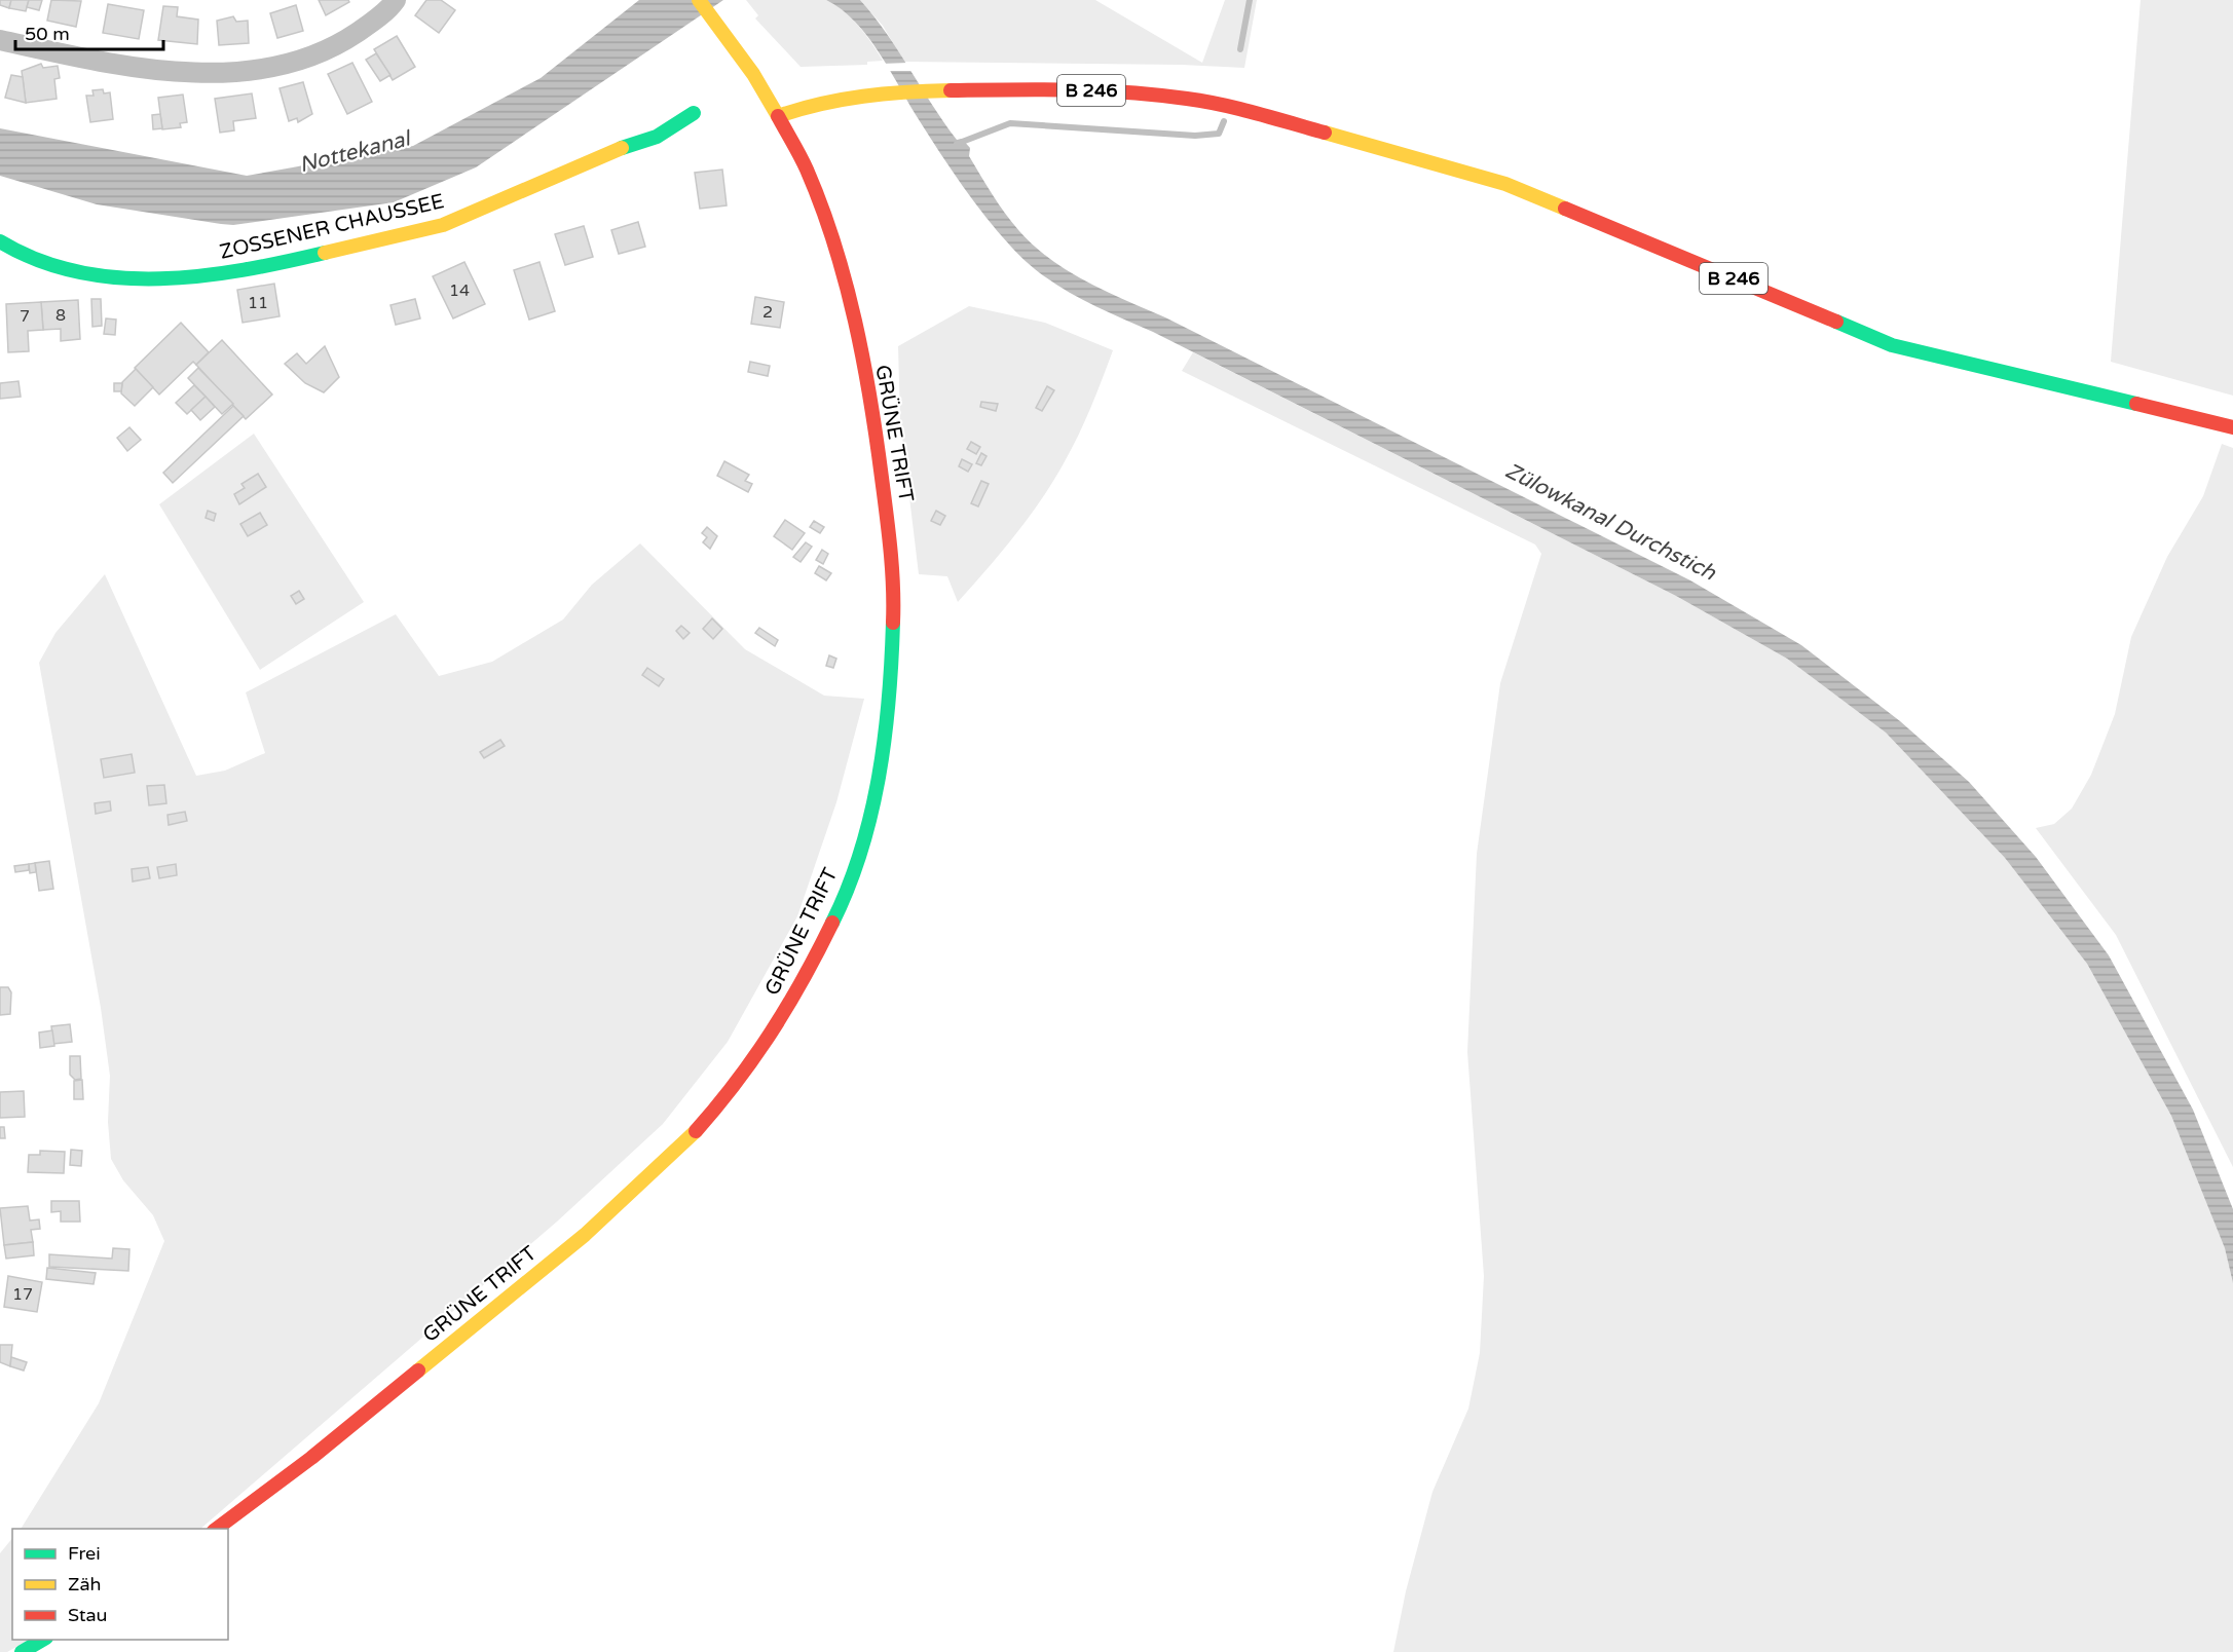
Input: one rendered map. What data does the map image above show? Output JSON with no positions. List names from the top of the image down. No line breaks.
{"streets":{"main road":["B 246","ZOSSENER CHAUSSEE","GRÜNE TRIFT"]},"crossings":[["B 246","GRÜNE TRIFT"]],"water":["Nottekanal","Zülowkanal Durchstich"],"house_numbers":["14","11","2","8","7","17"],"legend":["Frei","Zäh","Stau"],"scale_bar":"50 m"}
